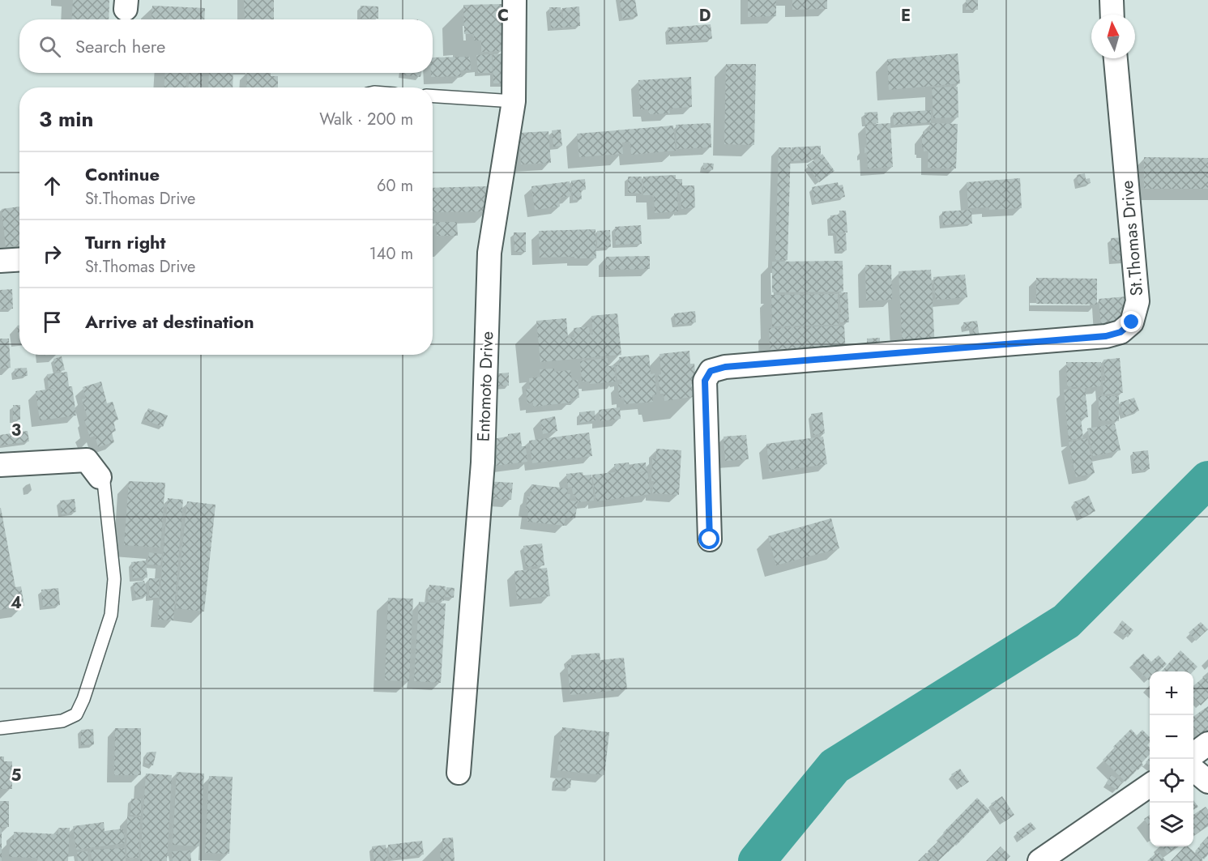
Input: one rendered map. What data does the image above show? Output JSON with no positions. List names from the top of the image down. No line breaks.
{"streets":{"street":["St.Thomas Drive","Entomoto Drive"]},"north":"top","page":{"search":"Search here","heading":["3 min","Walk · 200 m"],"list":[["Continue","St.Thomas Drive","60 m"],["Turn right","St.Thomas Drive","140 m"],"Arrive at destination"],"map_buttons":["+","−"]},"grid":{"columns":["C","D","E"],"rows":["3","4","5"]}}
